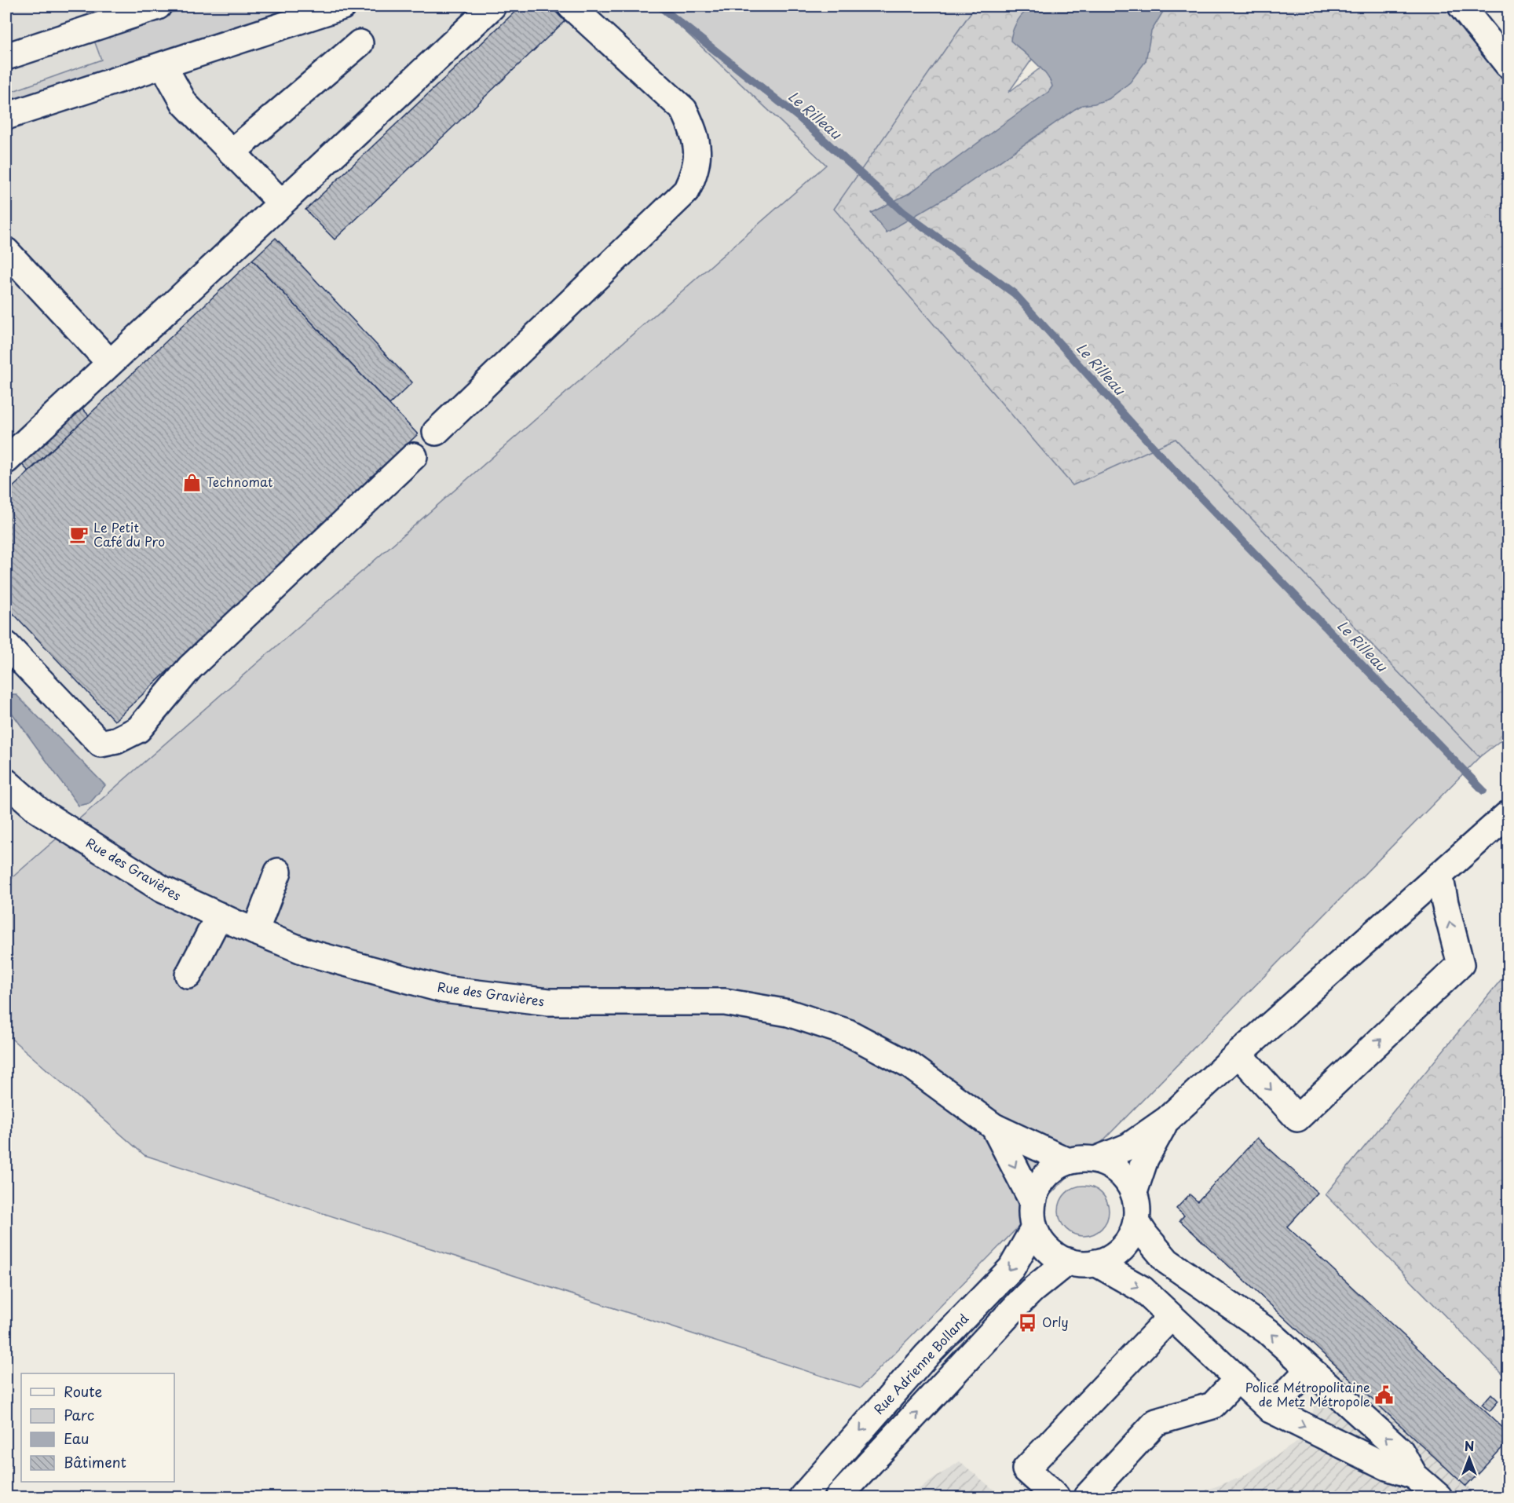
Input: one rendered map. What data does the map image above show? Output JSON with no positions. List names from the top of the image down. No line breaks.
{"streets":{"main road":["Rue des Gravières","Rue Adrienne Bolland"]},"crossings":[["Rue des Gravières","Rue Adrienne Bolland"]],"water":["Le Rilleau"],"places":{"shop":["Technomat"],"cafe":["Le Petit Café du Pro"],"bus stop":["Orly"],"public building":["Police Métropolitaine de Metz Métropole"]},"legend":["Route","Parc","Eau","Bâtiment"],"north":"top"}
